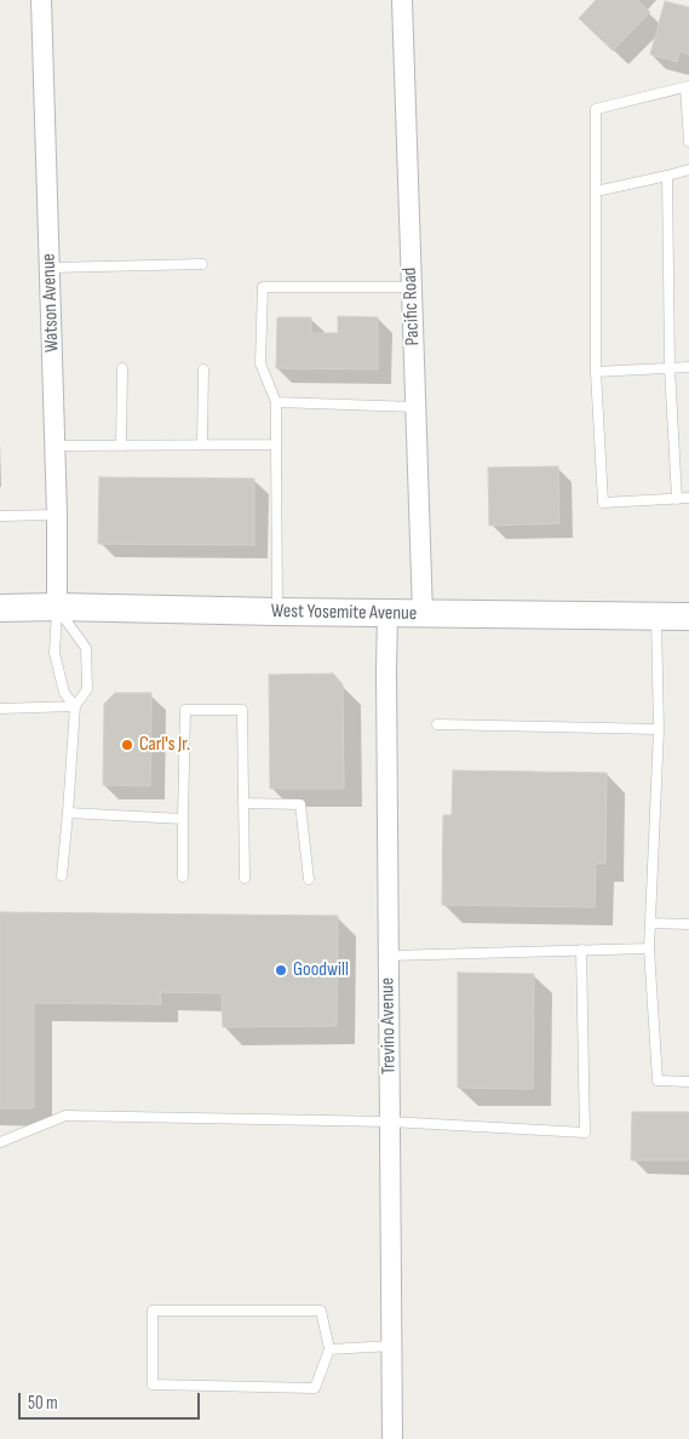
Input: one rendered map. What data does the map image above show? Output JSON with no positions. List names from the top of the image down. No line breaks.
{"streets":{"main road":["West Yosemite Avenue"],"street":["Watson Avenue","Pacific Road","Trevino Avenue"]},"crossings":[["Watson Avenue","West Yosemite Avenue"],["Pacific Road","West Yosemite Avenue"],["West Yosemite Avenue","Trevino Avenue"]],"places":["Carl's Jr.","Goodwill"],"scale_bar":"50 m"}
